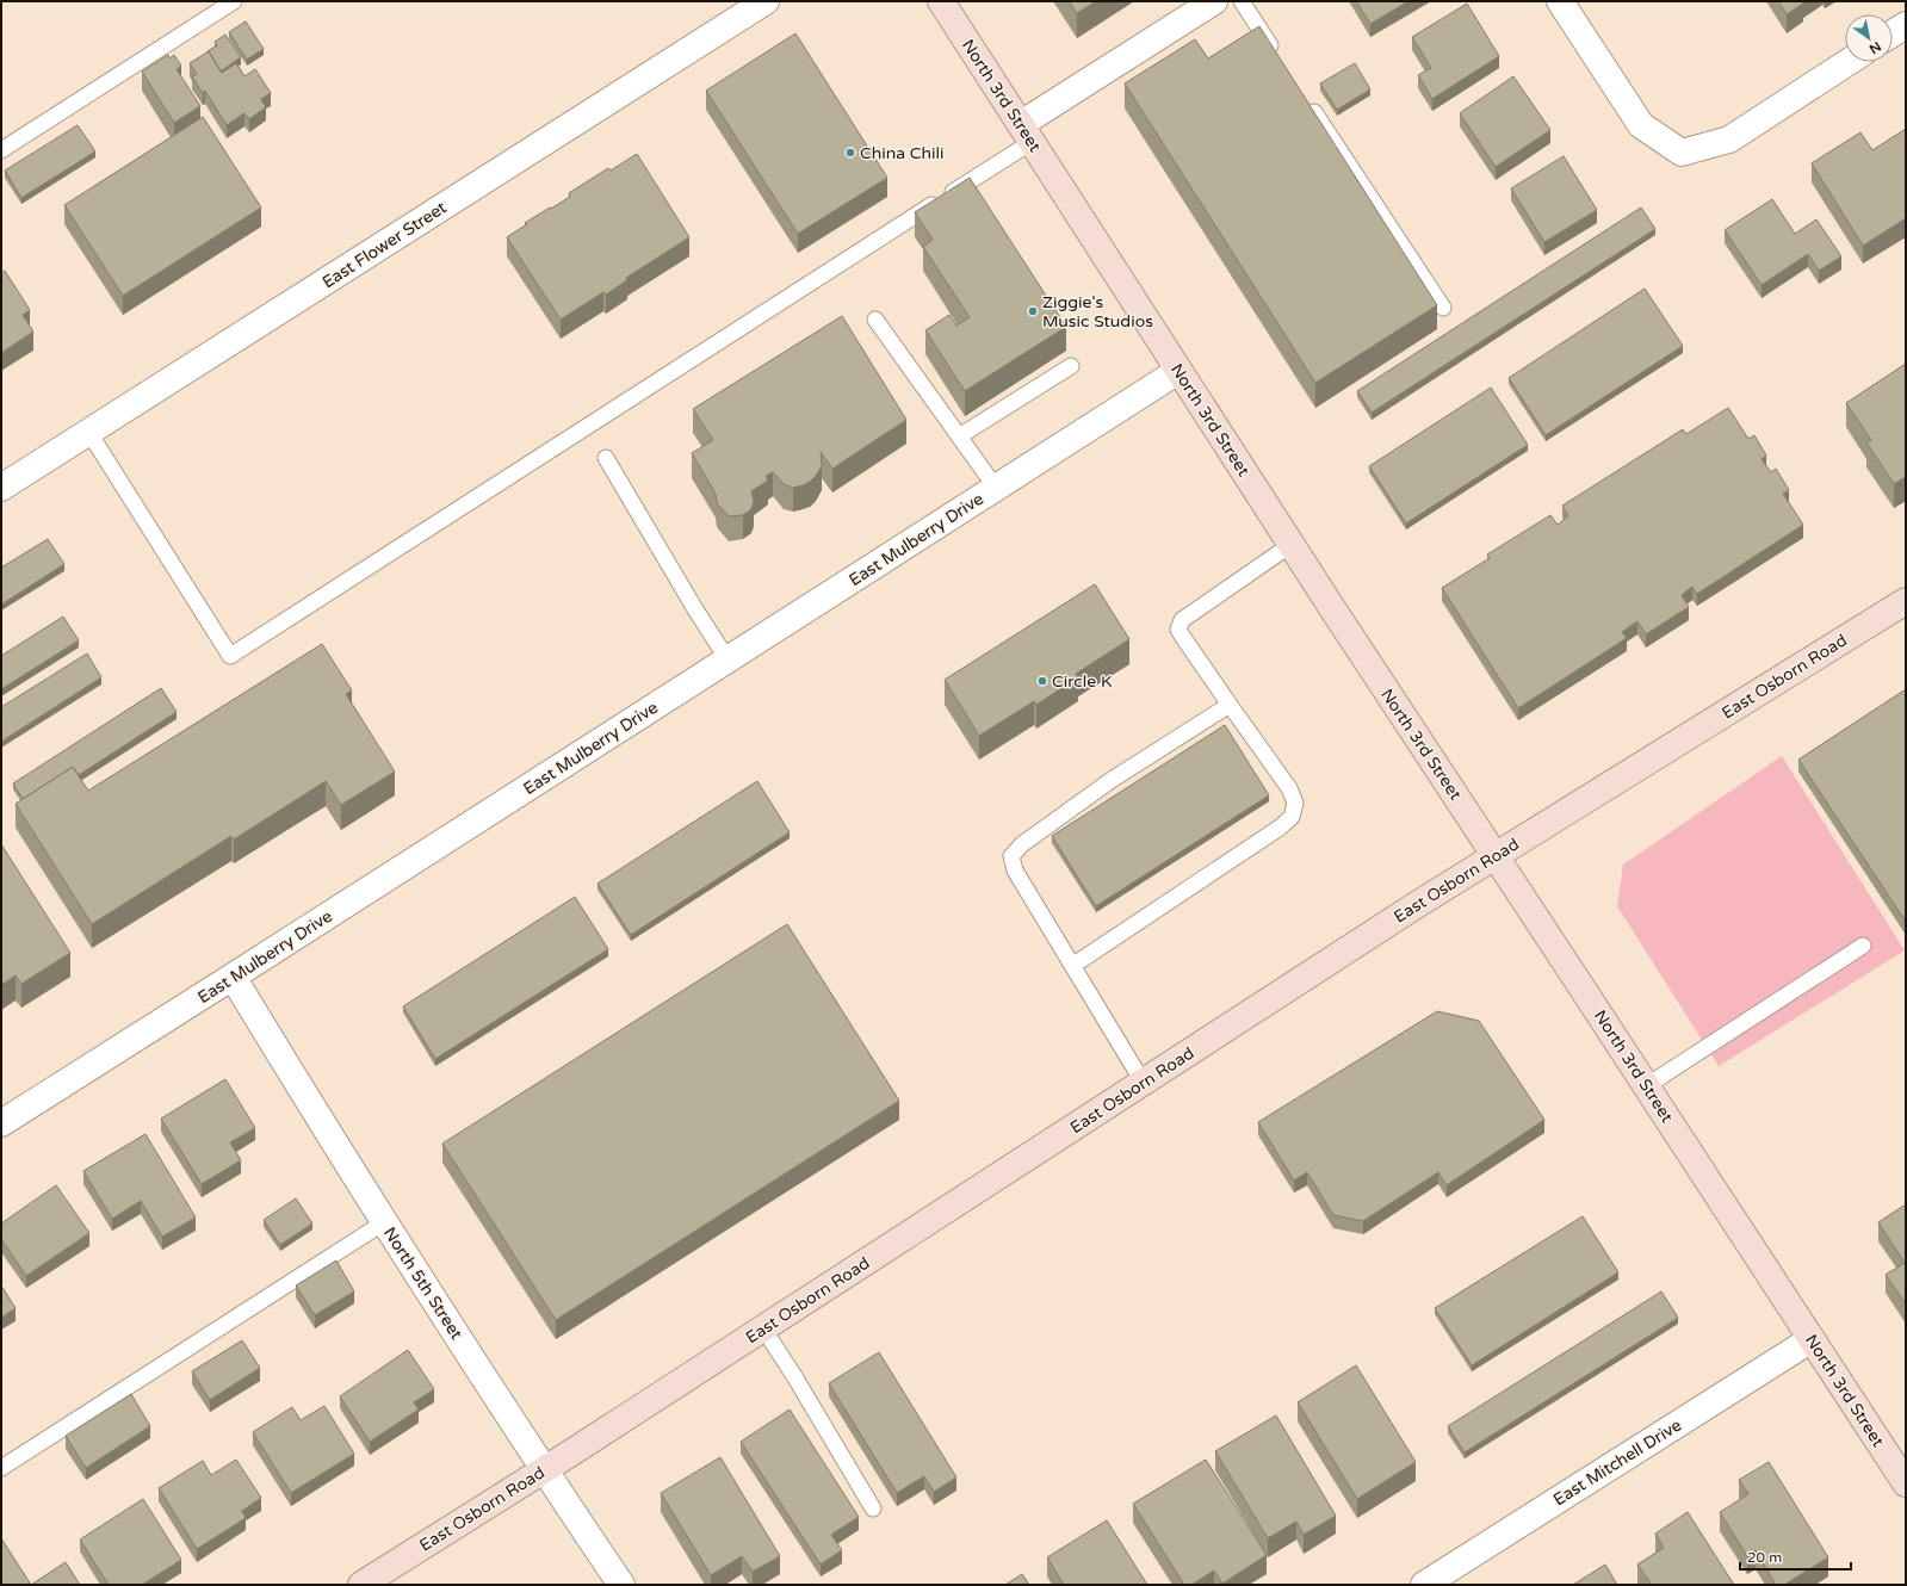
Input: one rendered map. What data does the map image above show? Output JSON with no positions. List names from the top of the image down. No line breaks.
{"streets":{"main road":["North 3rd Street","East Osborn Road"],"street":["East Flower Street","East Mulberry Drive","North 5th Street","East Mitchell Drive"]},"crossings":[["North 3rd Street","East Mulberry Drive"],["North 3rd Street","East Osborn Road"],["North 3rd Street","East Mitchell Drive"],["East Mulberry Drive","North 5th Street"],["East Osborn Road","North 5th Street"]],"places":["China Chili","Ziggie's Music Studios","Circle K"],"scale_bar":"20 m","north":"bottom right"}
